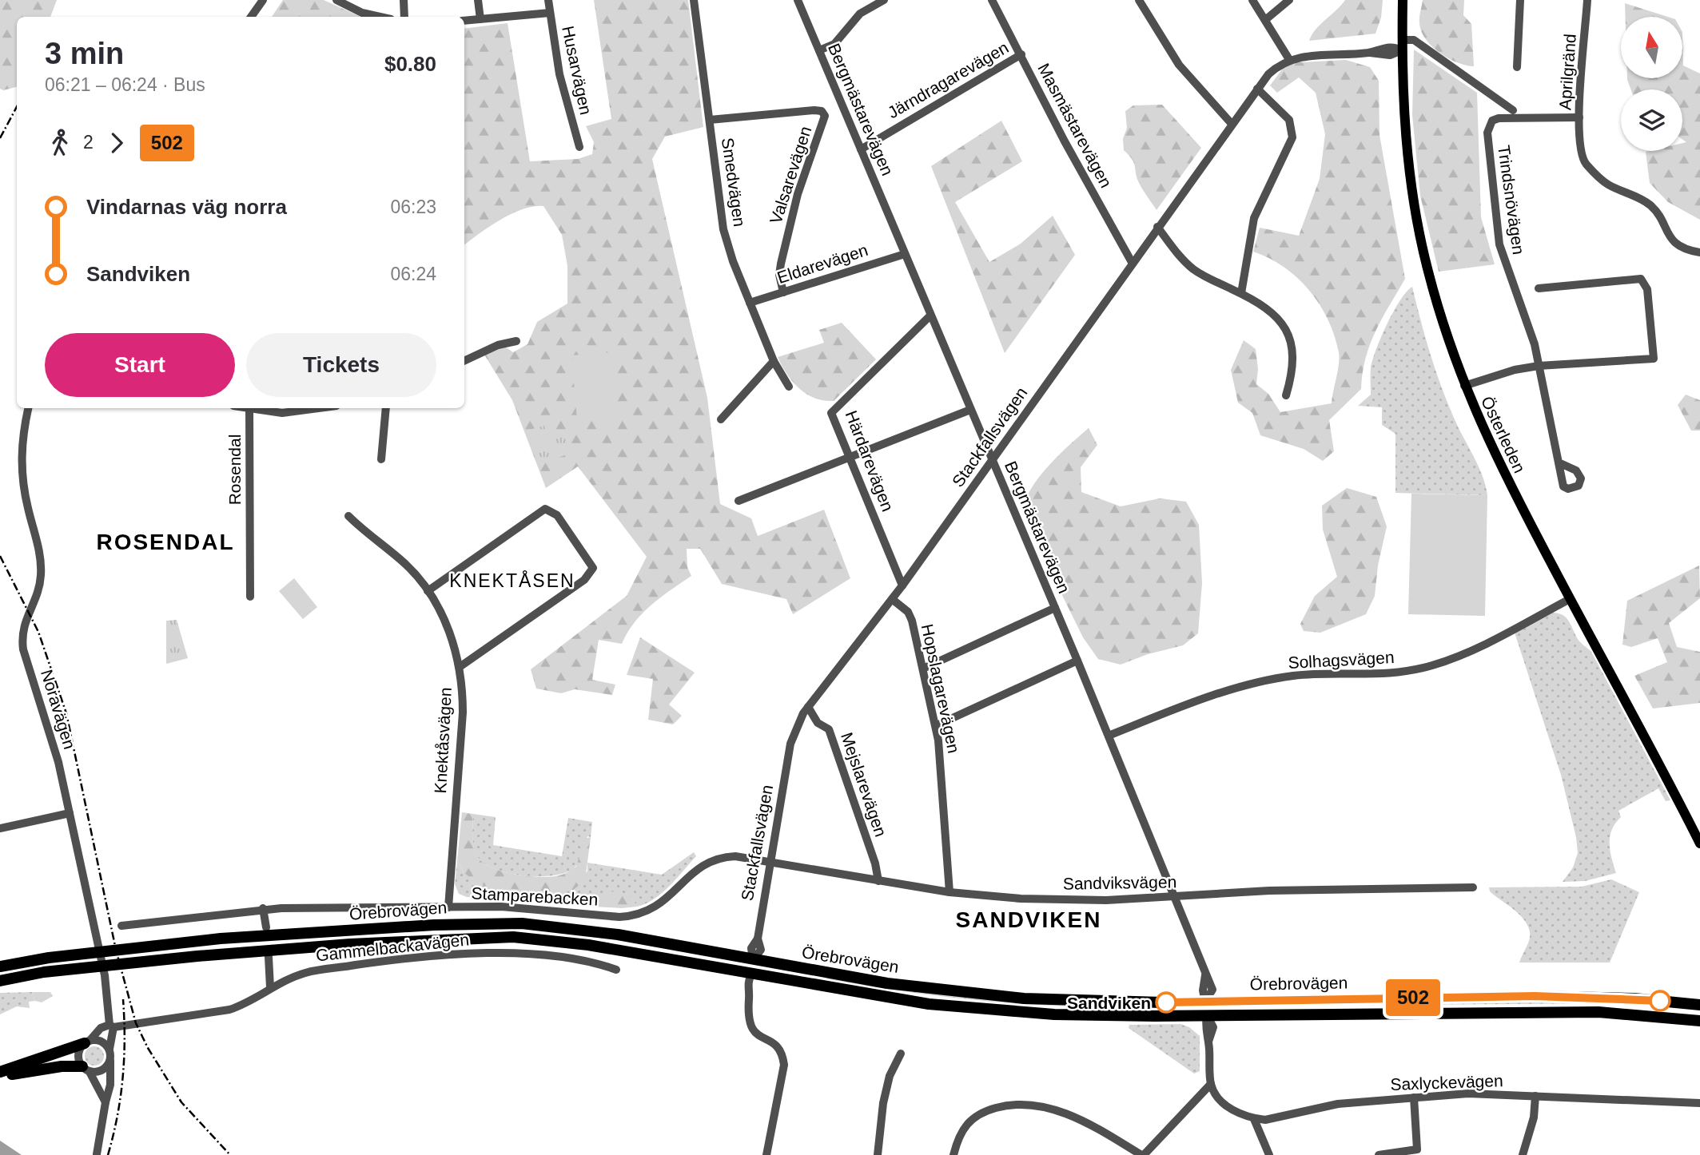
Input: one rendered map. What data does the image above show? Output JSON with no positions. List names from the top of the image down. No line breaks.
{"streets":{"highway":["Örebrovägen"],"main road":["Österleden"],"street":["Husarvägen","Aprilgränd","Järndragarevägen","Bergmästarevägen","Masmästarevägen","Valsarevägen","Smedvägen","Trindsnövägen","Eldarevägen","Stackfallsvägen","Härdarevägen","Rosendal","Solhagsvägen","Hopslagarevägen","Noravägen","Knektåsvägen","Mejslarevägen","Sandviksvägen","Stamparebacken","Gammelbackavägen","Saxlyckevägen"]},"crossings":[["Aprilgränd","Trindsnövägen"],["Järndragarevägen","Bergmästarevägen"],["Järndragarevägen","Masmästarevägen"],["Bergmästarevägen","Eldarevägen"],["Bergmästarevägen","Stackfallsvägen"],["Bergmästarevägen","Härdarevägen"],["Bergmästarevägen","Solhagsvägen"],["Bergmästarevägen","Sandviksvägen"],["Bergmästarevägen","Örebrovägen"],["Masmästarevägen","Stackfallsvägen"],["Valsarevägen","Smedvägen"],["Valsarevägen","Eldarevägen"],["Smedvägen","Eldarevägen"],["Österleden","Stackfallsvägen"],["Österleden","Solhagsvägen"],["Stackfallsvägen","Härdarevägen"],["Stackfallsvägen","Hopslagarevägen"],["Stackfallsvägen","Mejslarevägen"],["Stackfallsvägen","Sandviksvägen"],["Stackfallsvägen","Stamparebacken"],["Stackfallsvägen","Örebrovägen"],["Hopslagarevägen","Sandviksvägen"],["Noravägen","Gammelbackavägen"],["Knektåsvägen","Stamparebacken"],["Mejslarevägen","Sandviksvägen"],["Sandviksvägen","Stamparebacken"]],"districts":["ROSENDAL","KNEKTÅSEN","SANDVIKEN"],"places":["Sandviken"],"lines":["bus line 502"],"north":"top","page":{"on_map":"502","heading":["3 min","06:21 – 06:24 · Bus","$0.80"],"legs":["2","502"],"list":[{"name":"Vindarnas väg norra","value":"06:23"},{"name":"Sandviken","value":"06:24"}],"buttons":["Start","Tickets"]}}
